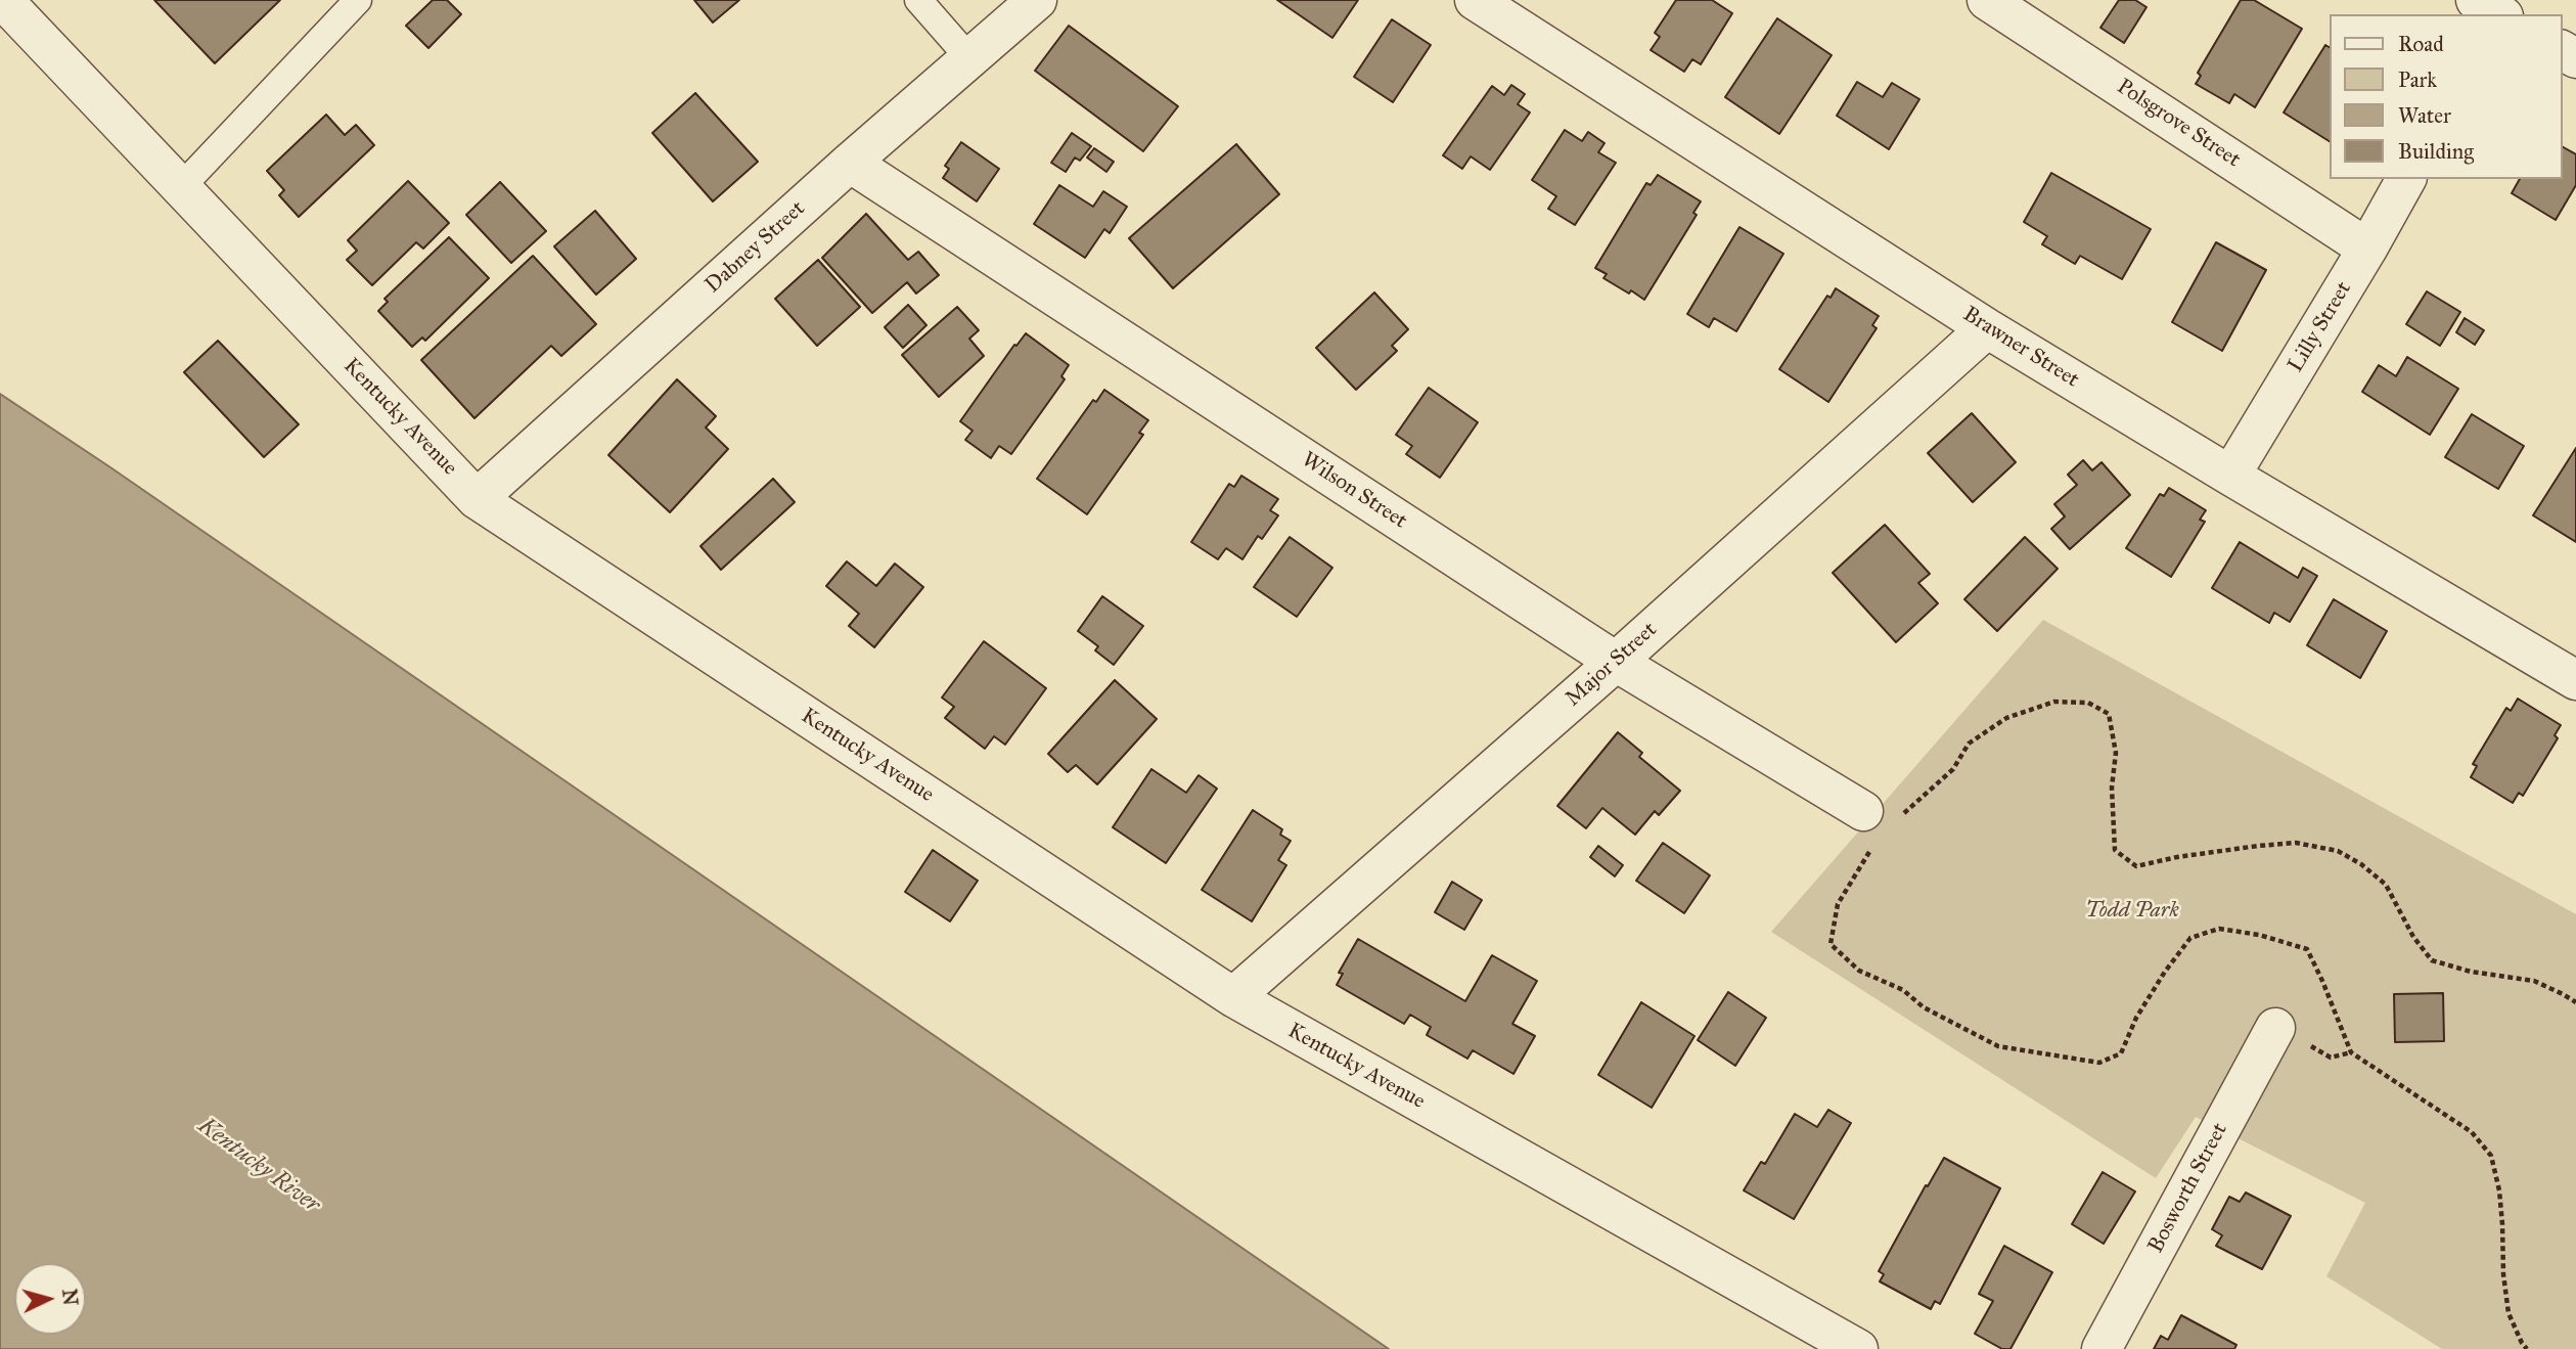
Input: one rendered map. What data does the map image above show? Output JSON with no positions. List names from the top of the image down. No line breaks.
{"streets":{"street":["Polsgrove Street","Dabney Street","Lilly Street","Brawner Street","Kentucky Avenue","Wilson Street","Major Street","Bosworth Street"]},"crossings":[["Polsgrove Street","Lilly Street"],["Dabney Street","Kentucky Avenue"],["Dabney Street","Wilson Street"],["Lilly Street","Brawner Street"],["Brawner Street","Major Street"],["Kentucky Avenue","Major Street"],["Wilson Street","Major Street"]],"water":["Kentucky River"],"parks":["Todd Park"],"legend":["Road","Park","Water","Building"],"north":"right"}
